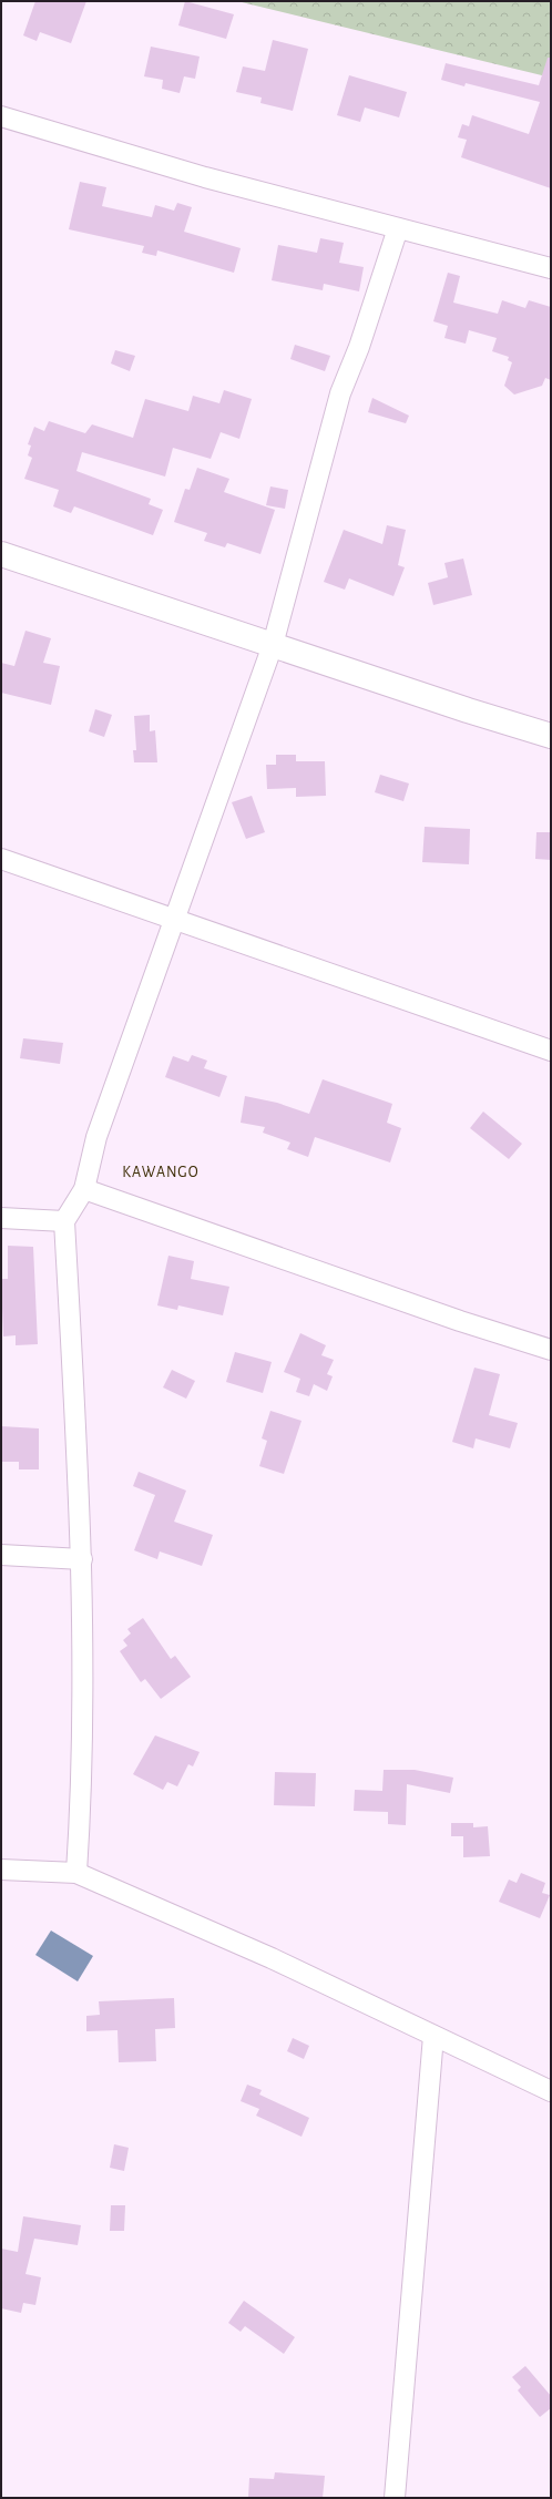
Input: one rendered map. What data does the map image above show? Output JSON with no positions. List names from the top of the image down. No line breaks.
{"districts":["KAWANGO"]}
